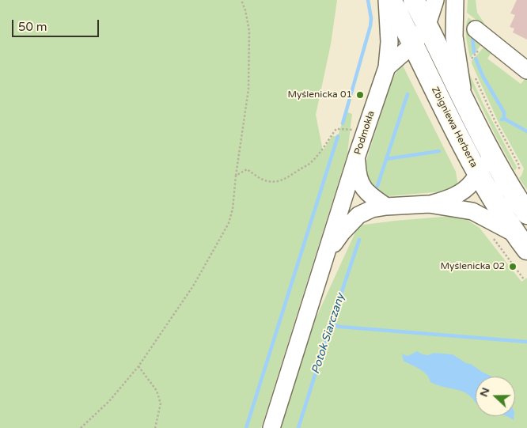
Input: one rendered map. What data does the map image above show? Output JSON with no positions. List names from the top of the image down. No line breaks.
{"streets":{"main road":["Zbigniewa Herberta"],"street":["Podmokła"]},"crossings":[["Zbigniewa Herberta","Podmokła"]],"water":["Potok Siarczany"],"places":["Myślenicka 01","Myślenicka 02"],"scale_bar":"50 m","north":"left"}
